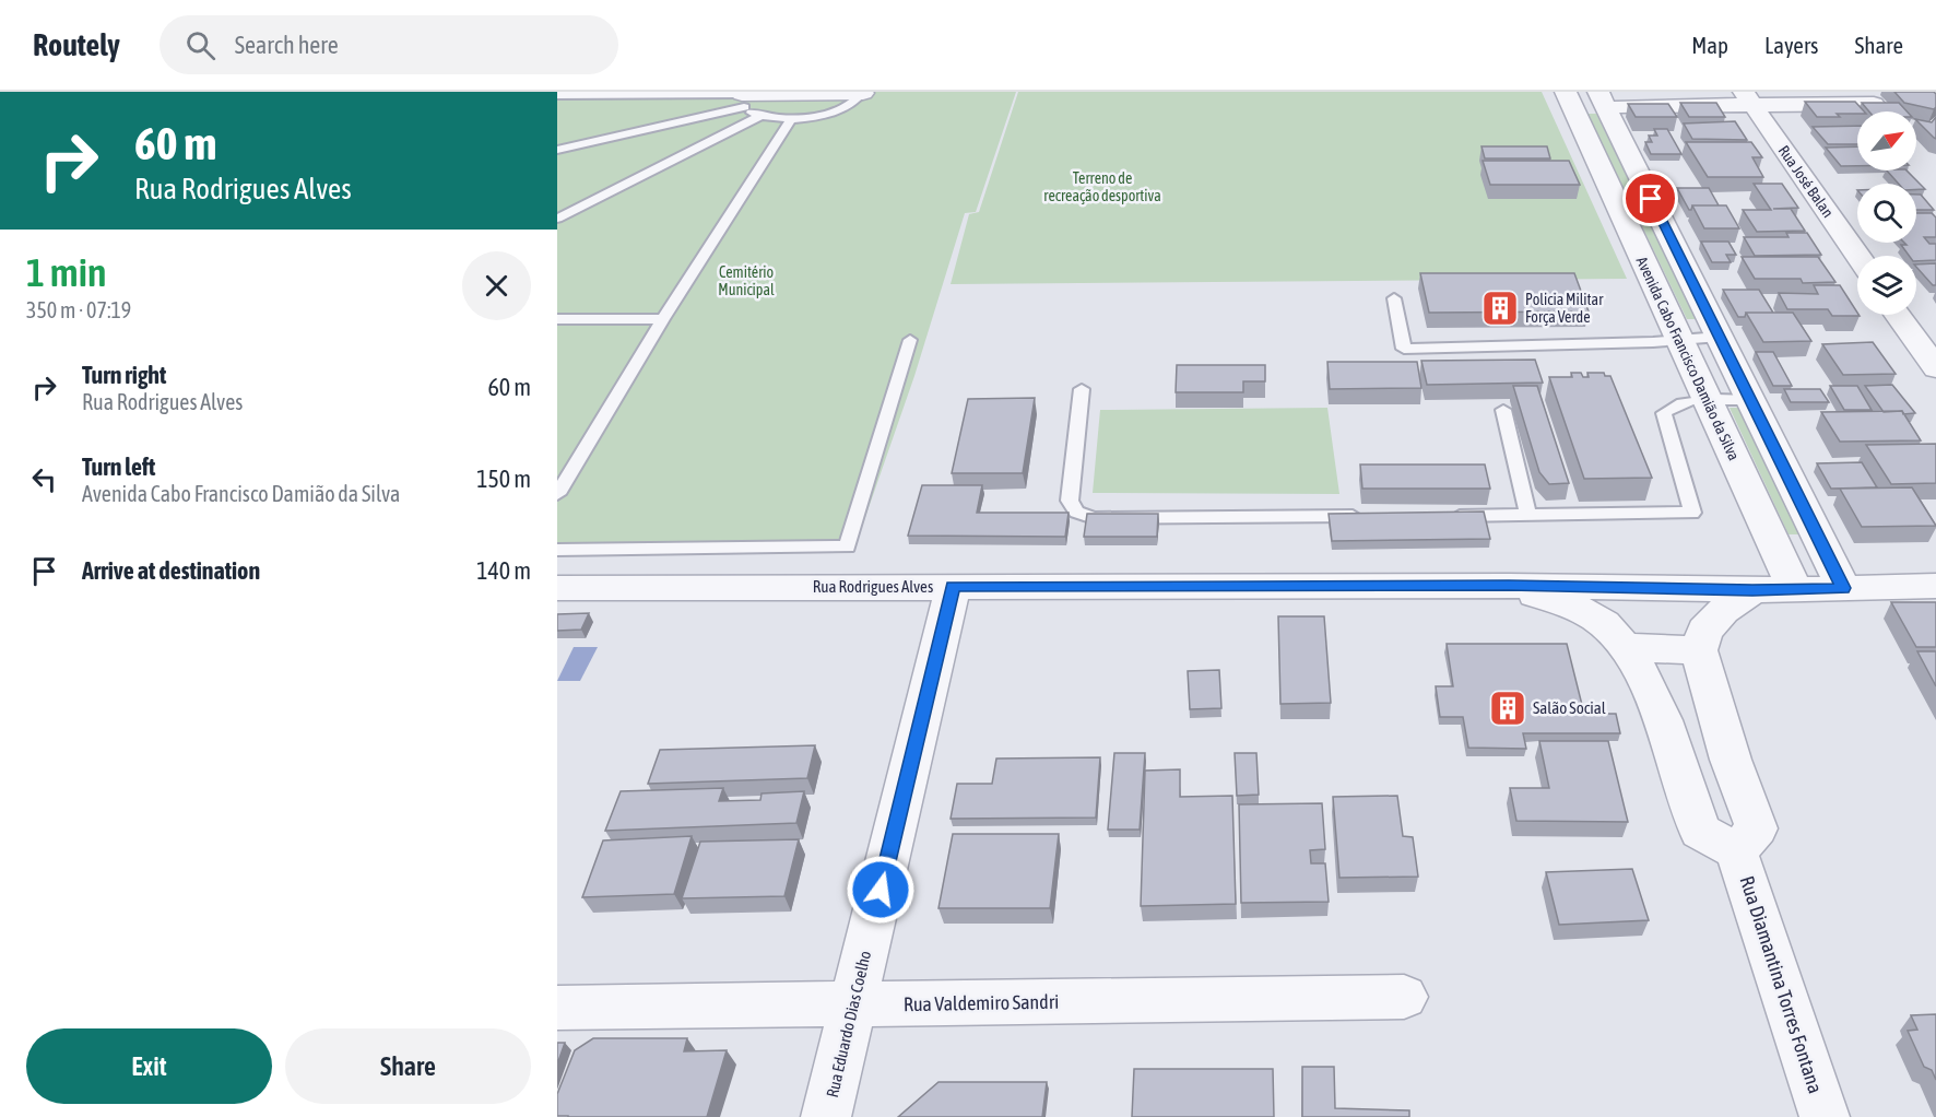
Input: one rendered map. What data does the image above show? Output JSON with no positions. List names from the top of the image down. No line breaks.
{"streets":{"street":["Rua José Balan","Avenida Cabo Francisco Damião da Silva","Rua Rodrigues Alves","Rua Diamantina Torres Fontana","Rua Valdemiro Sandri","Rua Eduardo Dias Coelho"]},"crossings":[["Avenida Cabo Francisco Damião da Silva","Rua Rodrigues Alves"],["Rua Rodrigues Alves","Rua Eduardo Dias Coelho"],["Rua Valdemiro Sandri","Rua Eduardo Dias Coelho"]],"parks":["Terreno de recreação desportiva","Cemitério Municipal"],"places":{"building":["Policia Militar Força Verde","Salão Social"]},"north":"top right","page":{"header":"Routely","search":"Search here","nav":["Map","Layers","Share"],"turn":["60 m","Rua Rodrigues Alves"],"heading":["1 min","350 m · 07:19"],"list":[{"name":"Turn right","note":"Rua Rodrigues Alves","value":"60 m"},{"name":"Turn left","note":"Avenida Cabo Francisco Damião da Silva","value":"150 m"},{"name":"Arrive at destination","value":"140 m"}],"buttons":["Exit","Share"]}}
